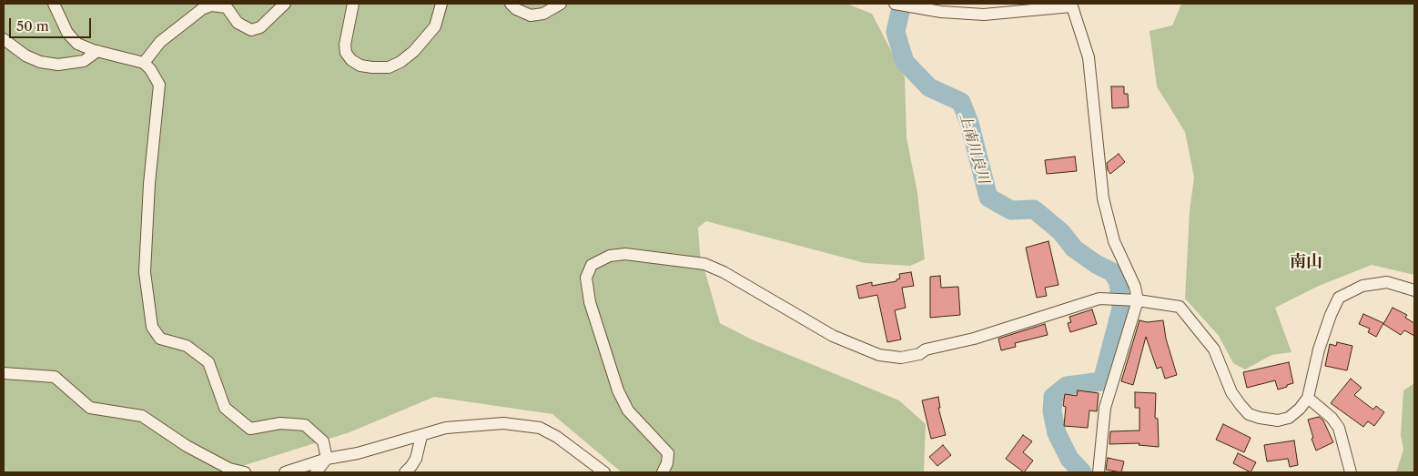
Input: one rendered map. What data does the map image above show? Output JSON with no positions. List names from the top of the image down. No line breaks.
{"districts":["南山"],"water":["上南川良川"],"scale_bar":"50 m"}
